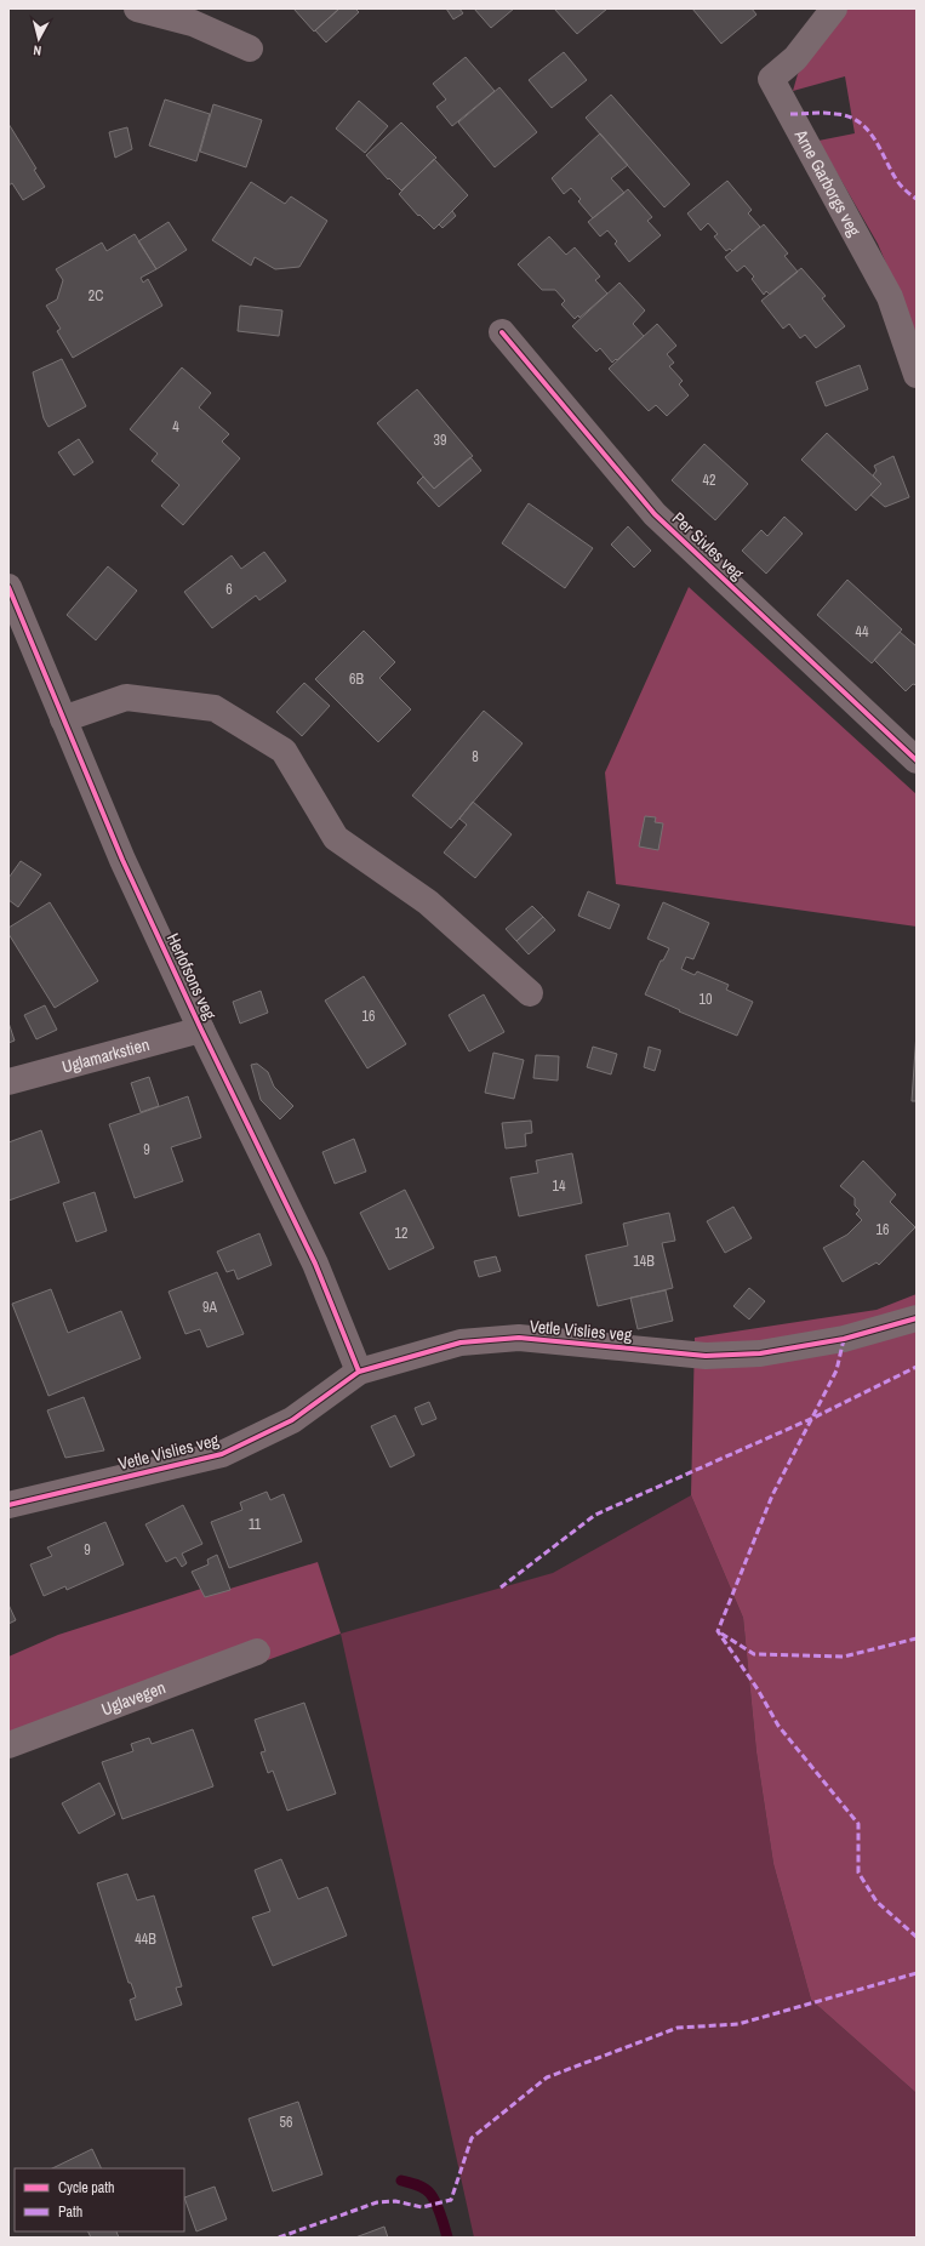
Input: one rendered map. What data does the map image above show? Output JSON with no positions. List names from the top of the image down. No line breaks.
{"streets":{"street":["Arne Garborgs veg","Per Sivles veg","Herlofsons veg","Uglamarkstien","Vetle Vislies veg","Uglavegen"]},"crossings":[["Herlofsons veg","Uglamarkstien"],["Herlofsons veg","Vetle Vislies veg"]],"house_numbers":["2C","4","39","42","6","44","6B","8","10","16","9","14","16","12","14B","9A","11","9","44B","56"],"legend":["Cycle path","Path"],"north":"bottom"}
